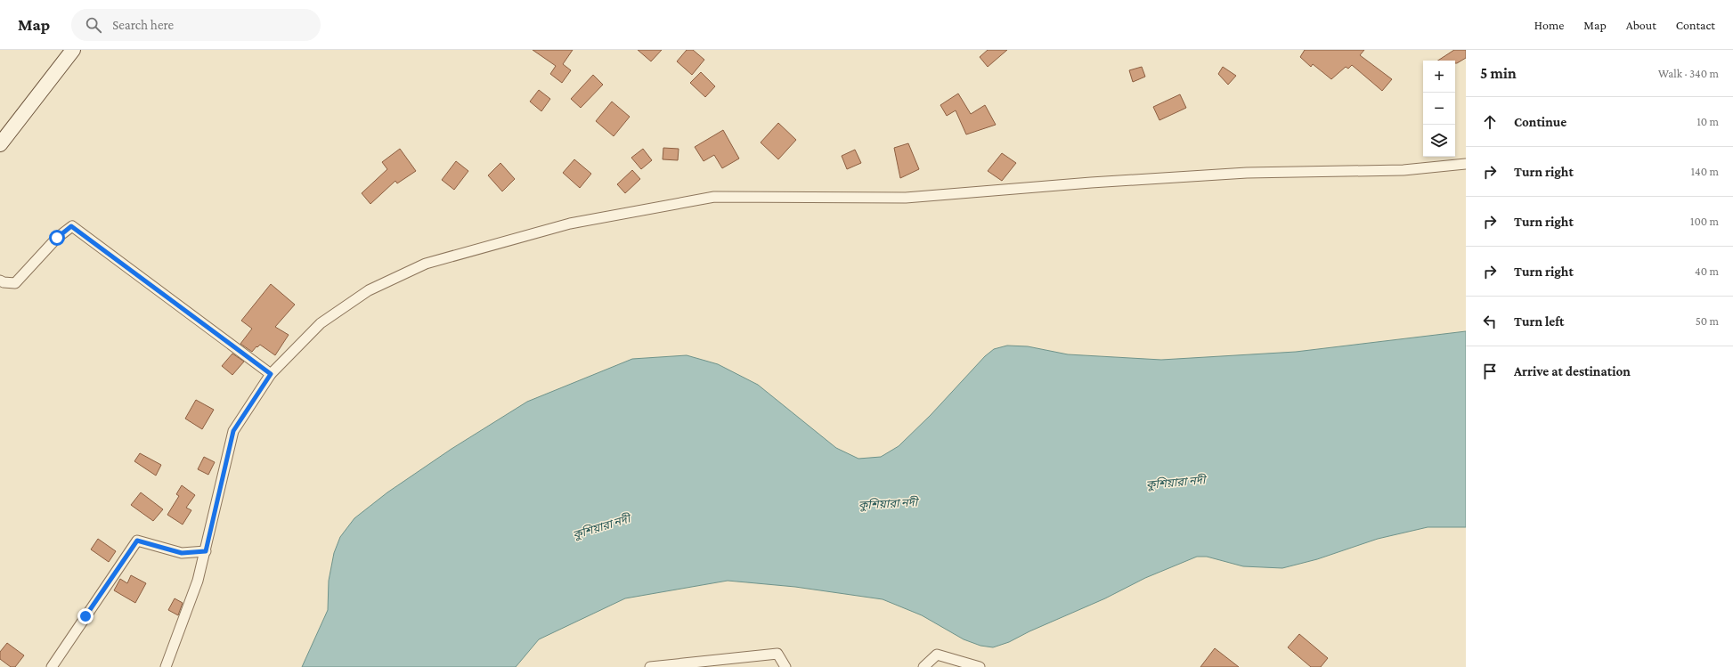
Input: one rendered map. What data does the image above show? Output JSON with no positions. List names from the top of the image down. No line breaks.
{"water":["কুশিয়ারা নদী"],"page":{"header":"Map","search":"Search here","nav":["Home","Map","About","Contact"],"heading":["5 min","Walk · 340 m"],"map_buttons":["+","−"],"list":[["Continue","10 m"],["Turn right","140 m"],["Turn right","100 m"],["Turn right","40 m"],["Turn left","50 m"],"Arrive at destination"]}}
